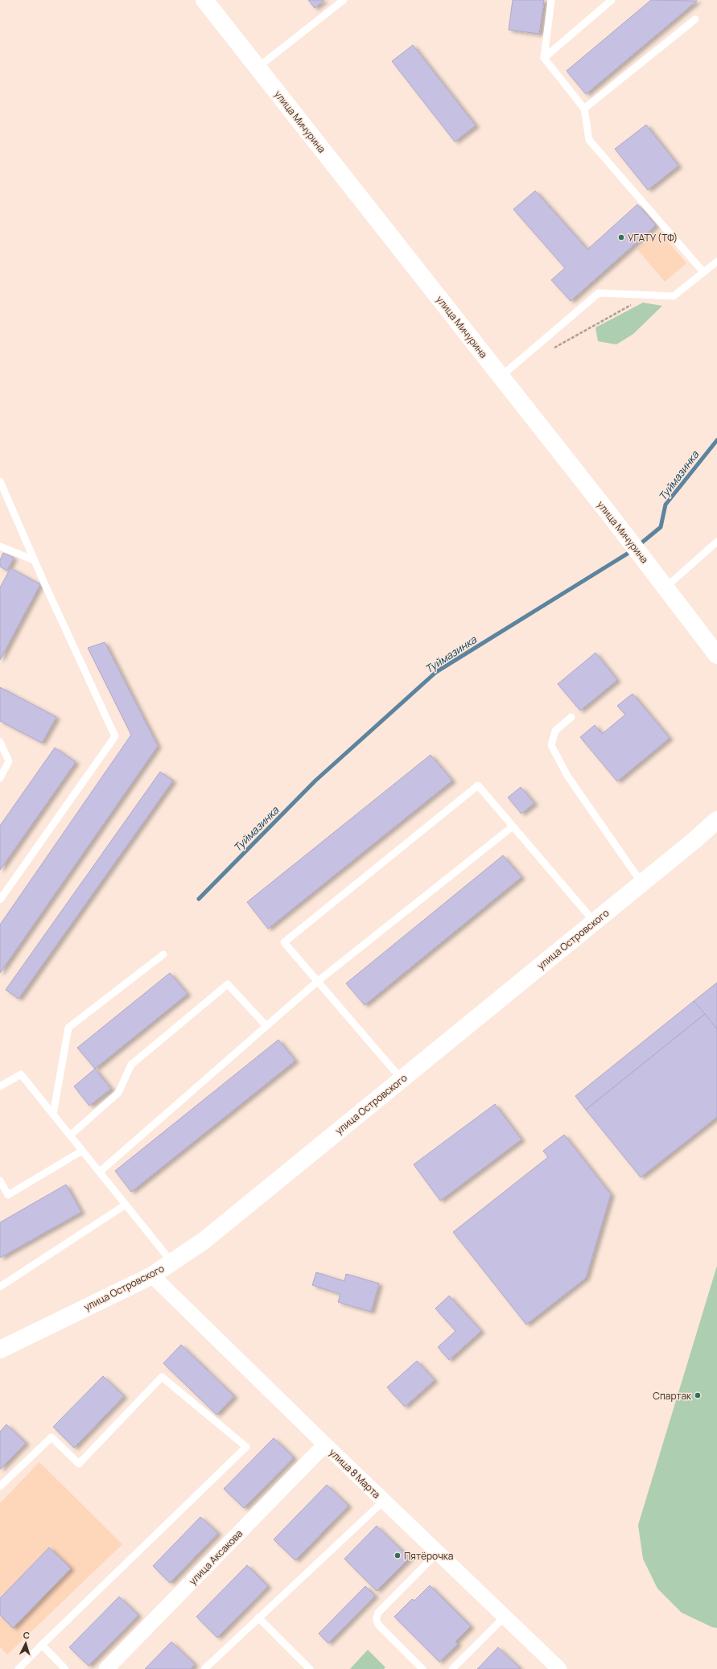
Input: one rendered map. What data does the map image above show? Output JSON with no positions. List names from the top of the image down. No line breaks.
{"streets":{"main road":["улица Мичурина","улица Островского"],"street":["улица 8 Марта","улица Аксакова"]},"crossings":[["улица Островского","улица 8 Марта"],["улица 8 Марта","улица Аксакова"]],"water":["Туймазинка"],"places":["УГАТУ (ТФ)","Спартак","Пятёрочка"],"north":"top"}
